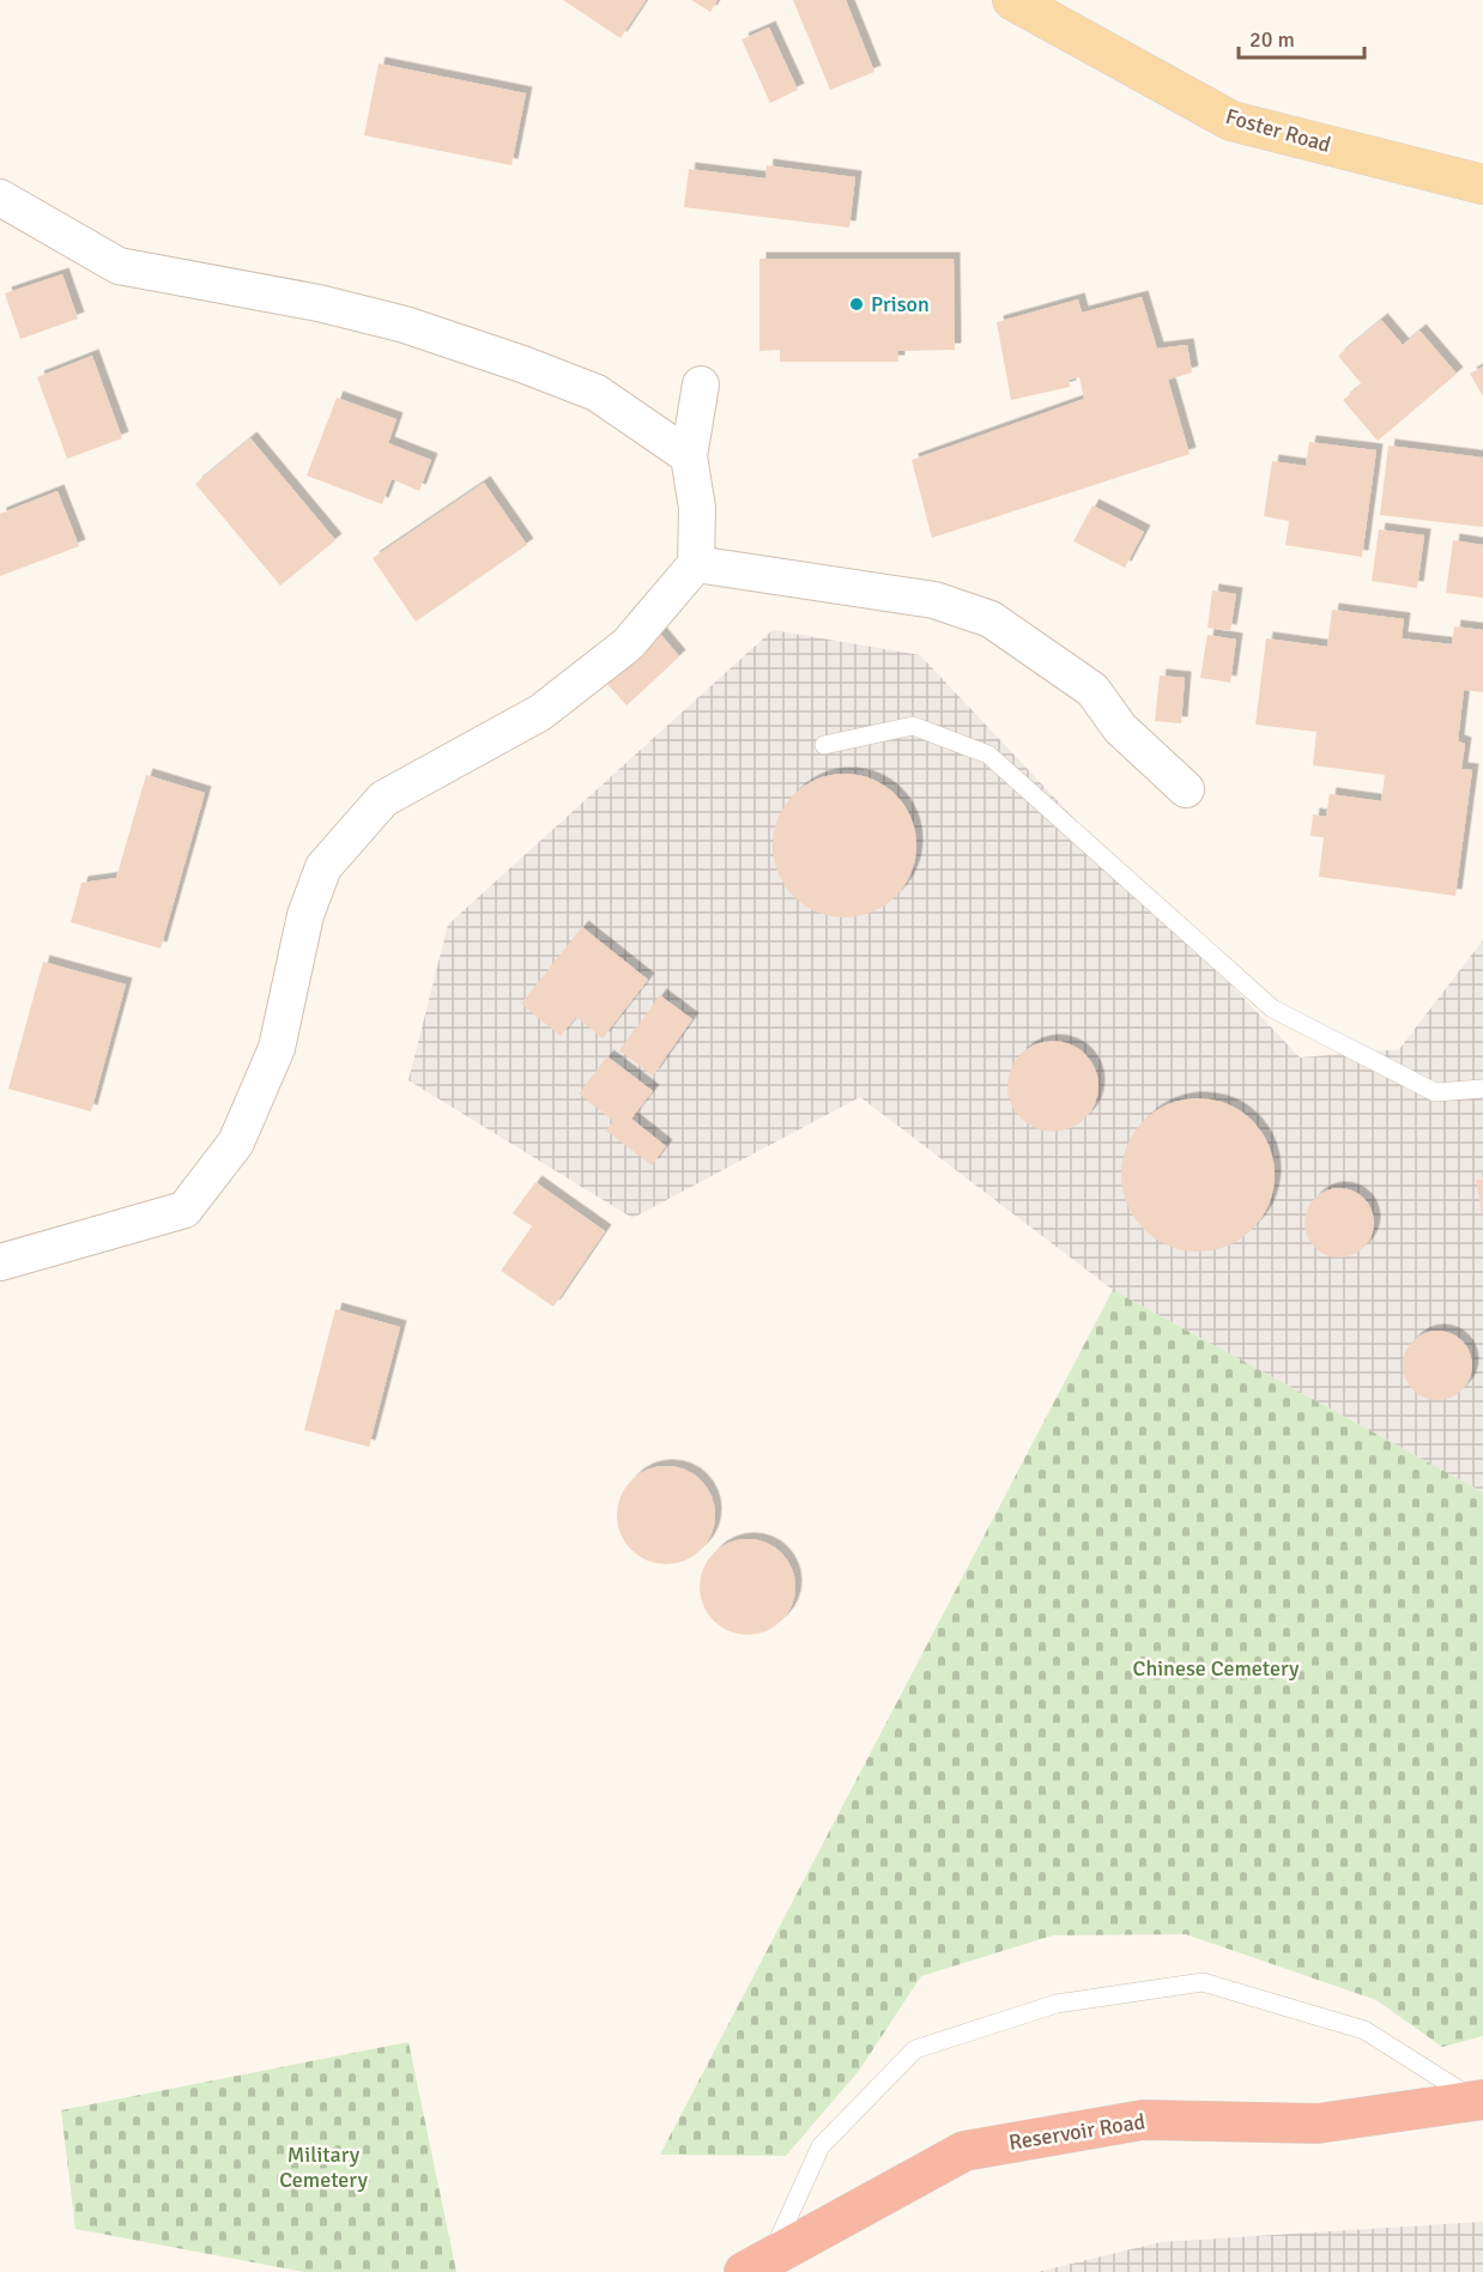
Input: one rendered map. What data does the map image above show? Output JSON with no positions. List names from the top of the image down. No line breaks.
{"streets":{"highway":["Reservoir Road"],"main road":["Foster Road"]},"parks":["Chinese Cemetery","Military Cemetery"],"places":["Prison"],"scale_bar":"20 m"}
